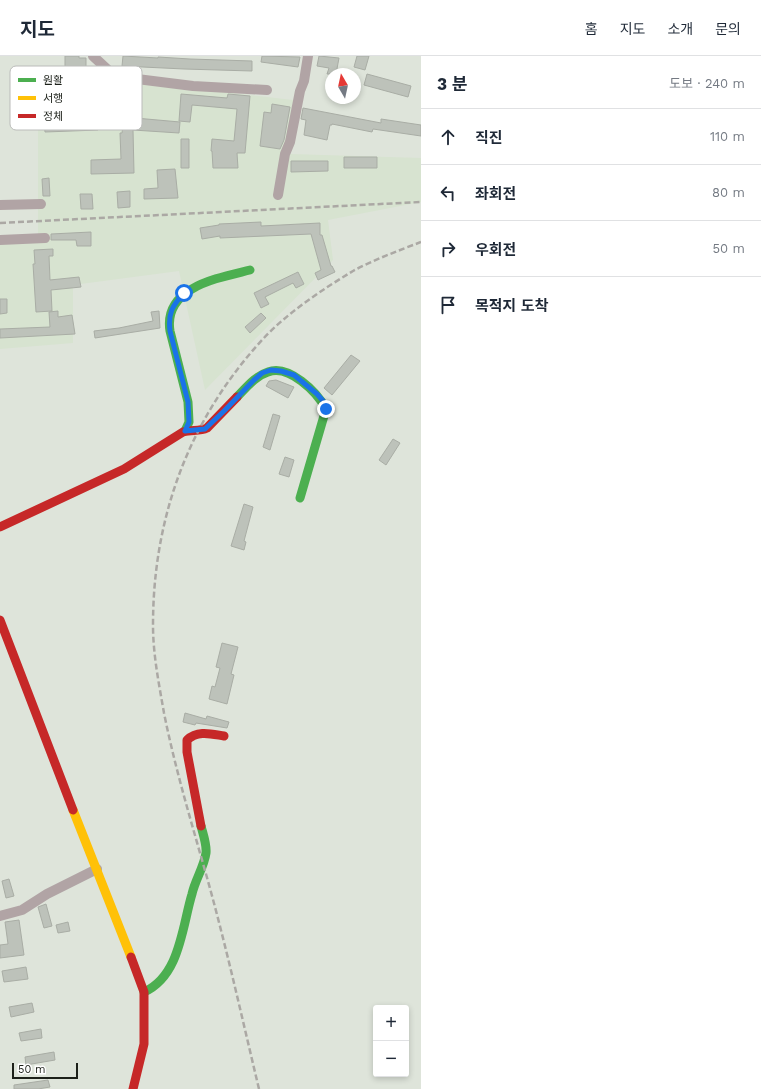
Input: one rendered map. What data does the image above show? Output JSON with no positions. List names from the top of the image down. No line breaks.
{"legend":["원활","서행","정체"],"scale_bar":"50 m","north":"top","page":{"header":"지도","nav":["홈","지도","소개","문의"],"heading":["3 분","도보 · 240 m"],"list":[["직진","110 m"],["좌회전","80 m"],["우회전","50 m"],"목적지 도착"],"map_buttons":["+","−"],"scale":"50 m"}}
